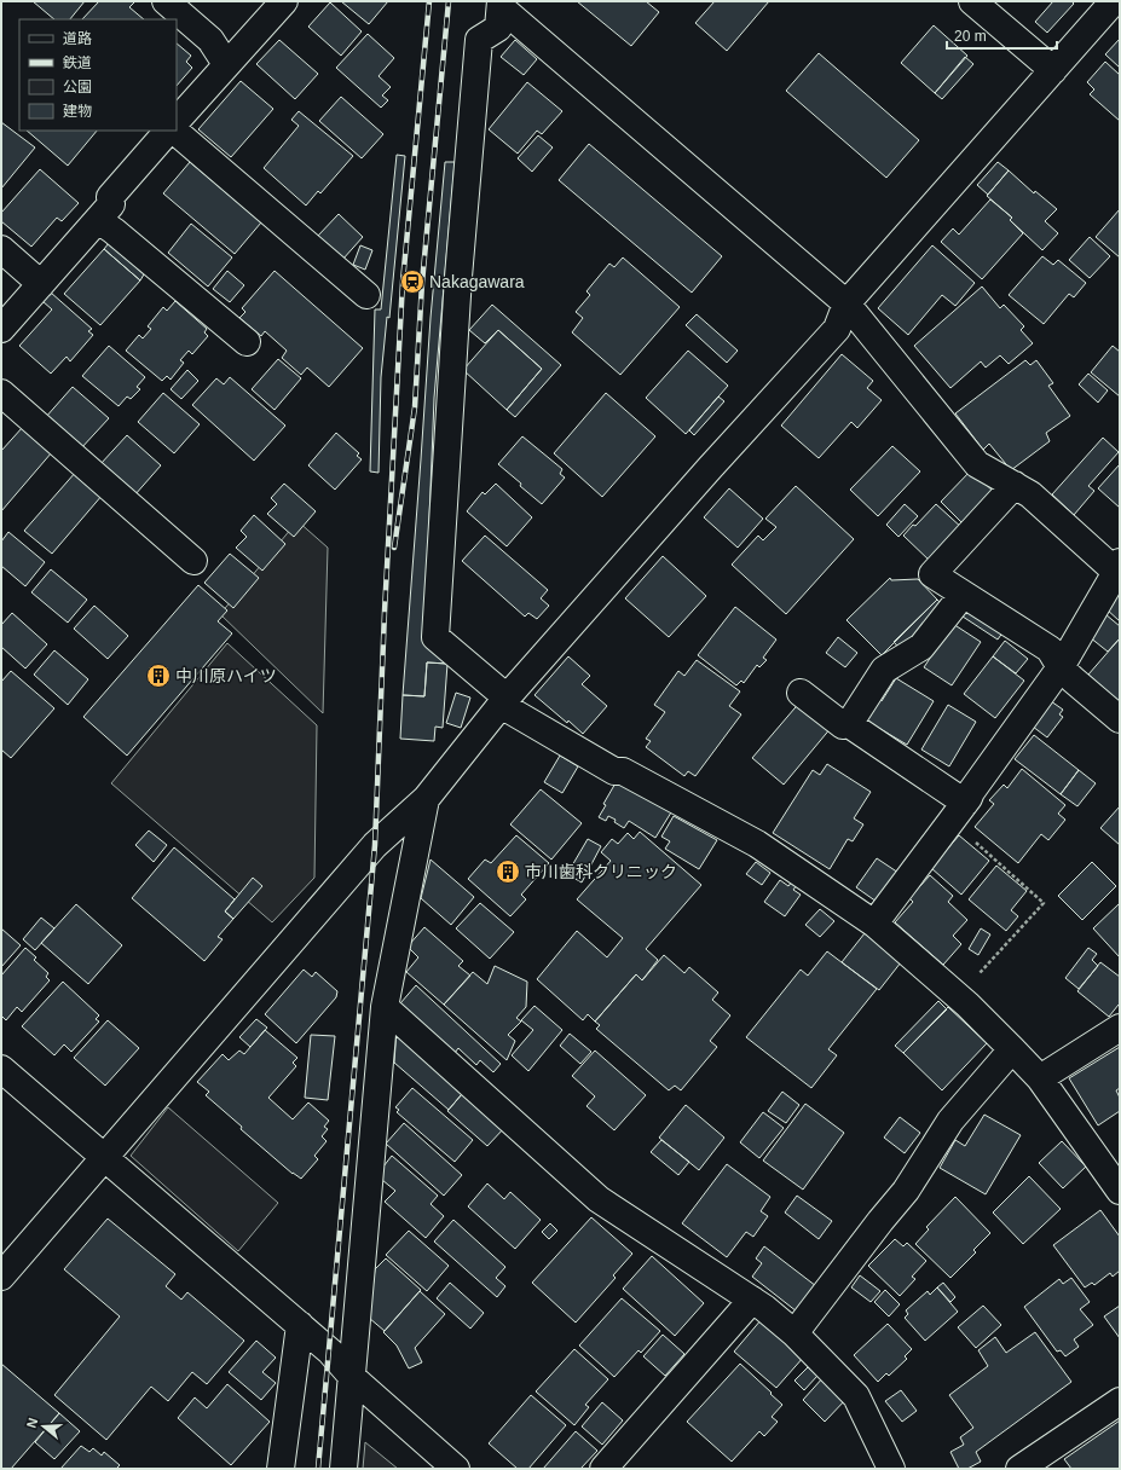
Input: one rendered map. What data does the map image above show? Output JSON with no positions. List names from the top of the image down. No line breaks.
{"places":{"station":["Nakagawara"],"building":["中川原ハイツ","市川歯科クリニック"]},"legend":["道路","鉄道","公園","建物"],"scale_bar":"20 m","north":"left"}
